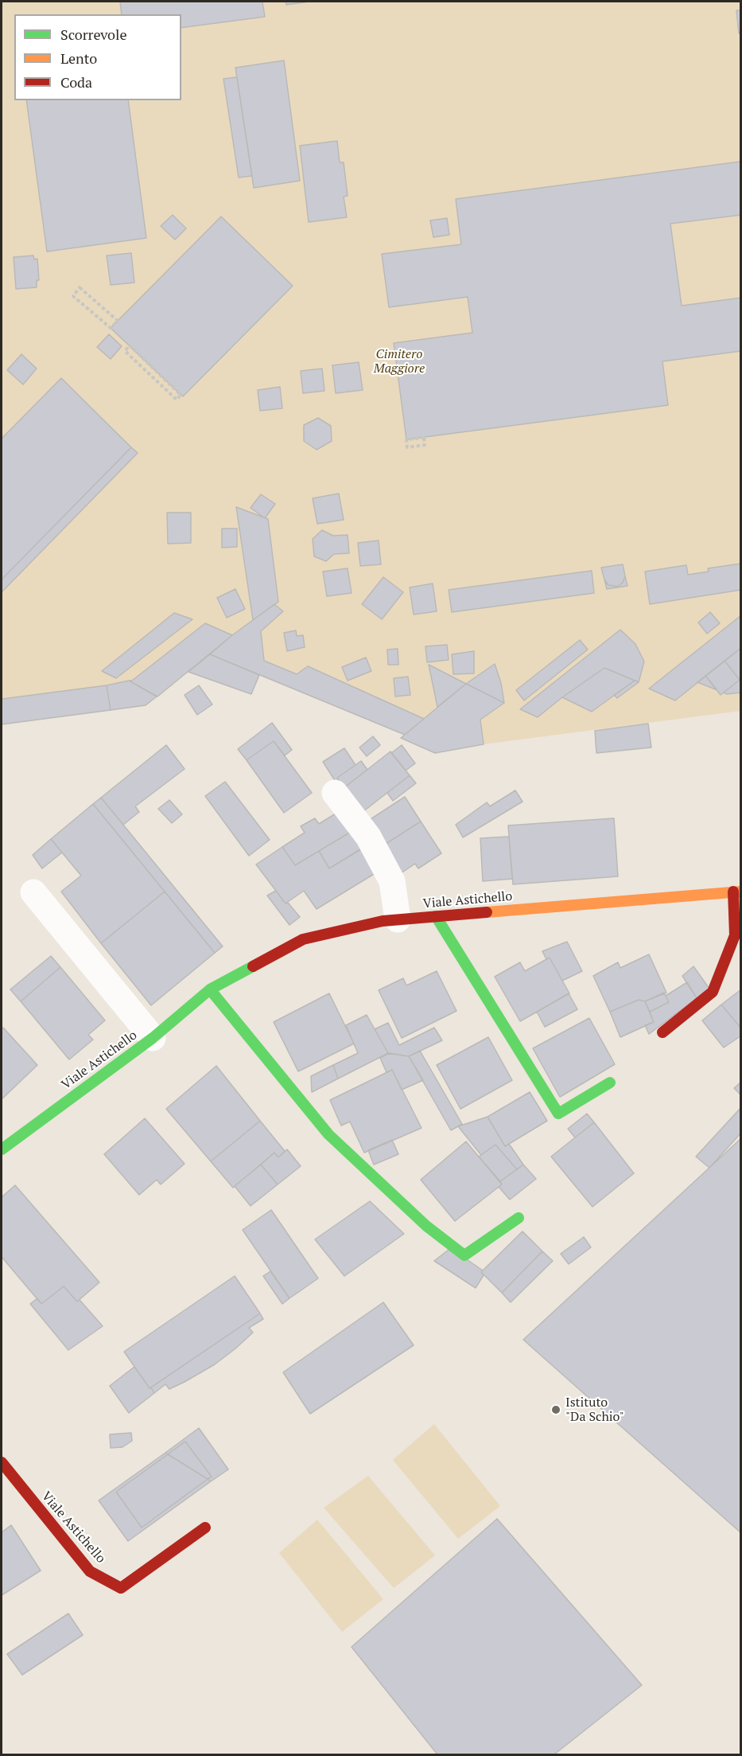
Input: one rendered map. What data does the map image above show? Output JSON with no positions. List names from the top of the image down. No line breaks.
{"streets":{"street":["Viale Astichello"]},"parks":["Cimitero Maggiore"],"places":["Istituto \"Da Schio\""],"legend":["Scorrevole","Lento","Coda"]}
